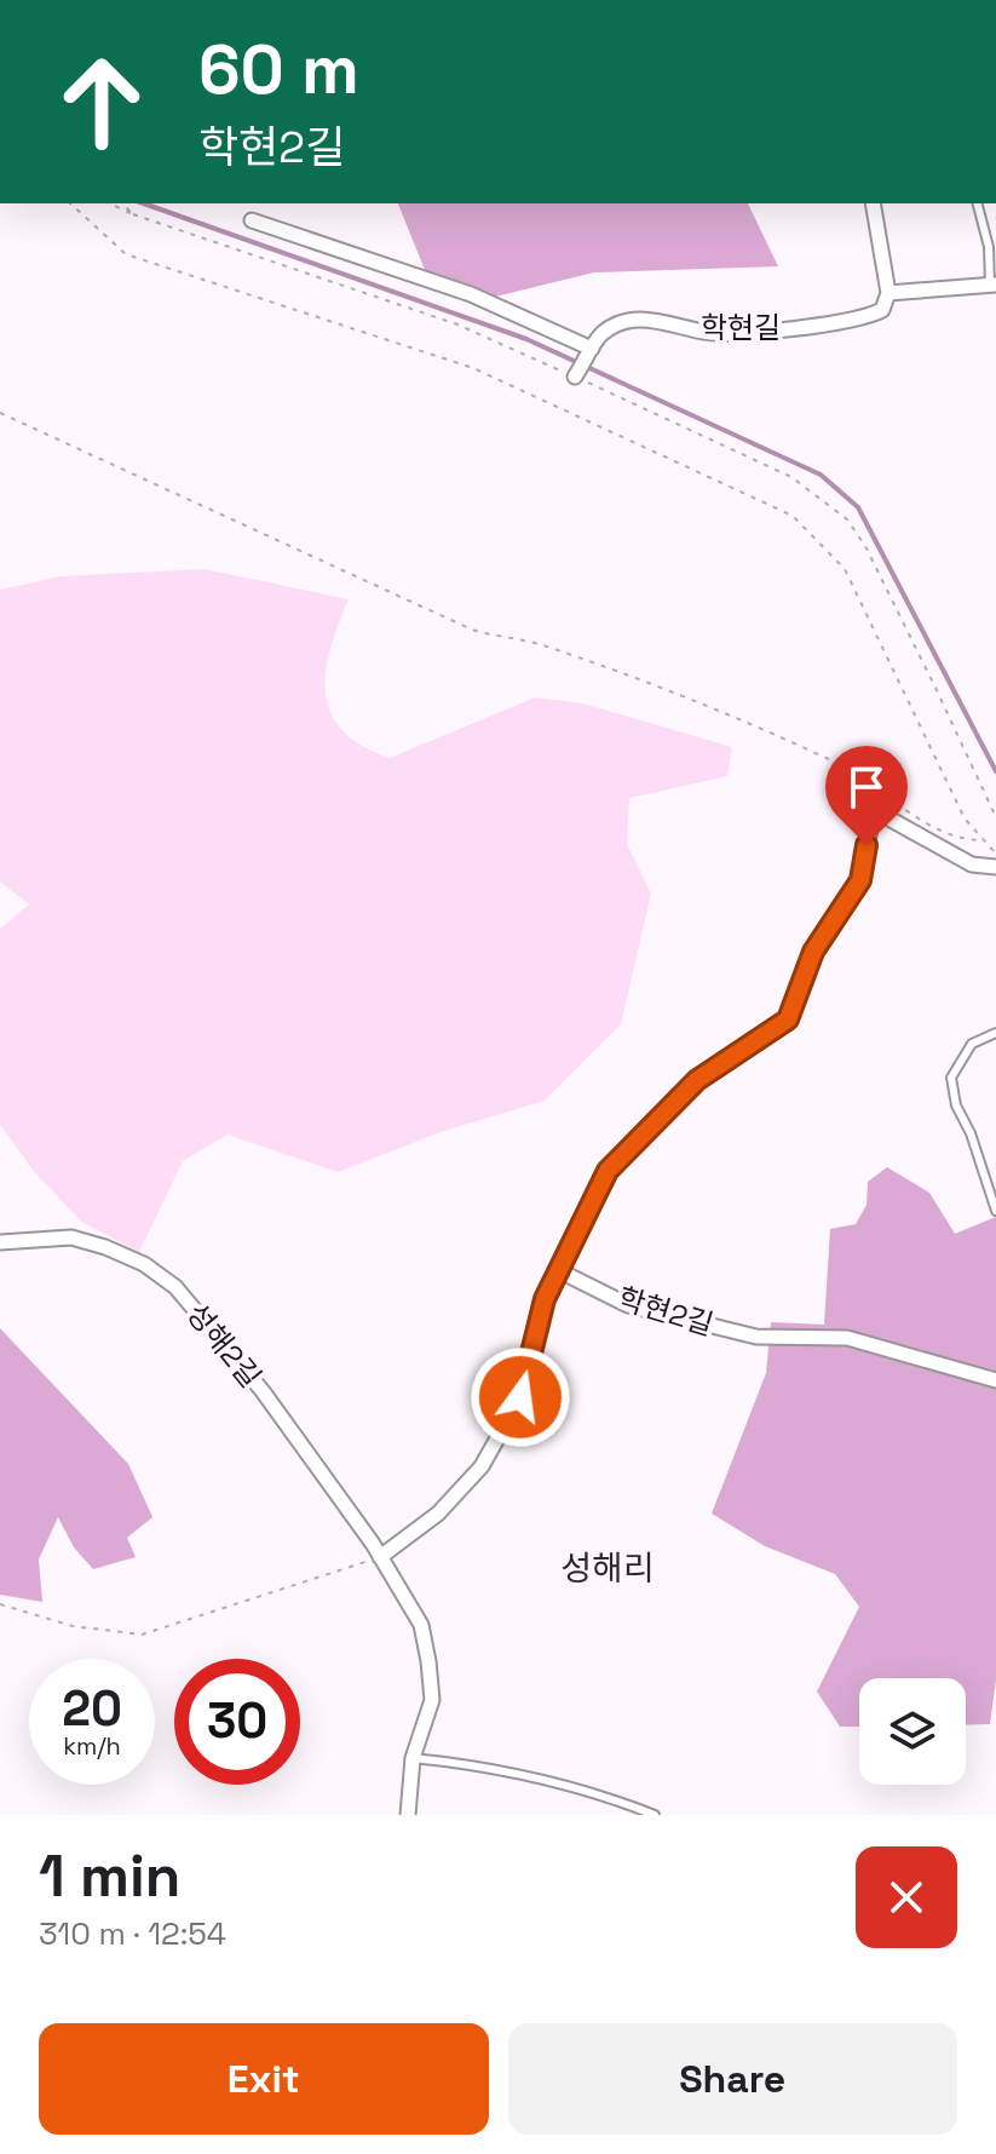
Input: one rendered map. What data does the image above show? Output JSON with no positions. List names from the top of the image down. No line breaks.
{"streets":{"street":["학현길","학현2길","성해2길"]},"districts":["성해리"],"page":{"turn":["60 m","학현2길"],"speed":"20 km/h","limit":"30","heading":["1 min","310 m · 12:54"],"buttons":["Exit","Share"]}}
